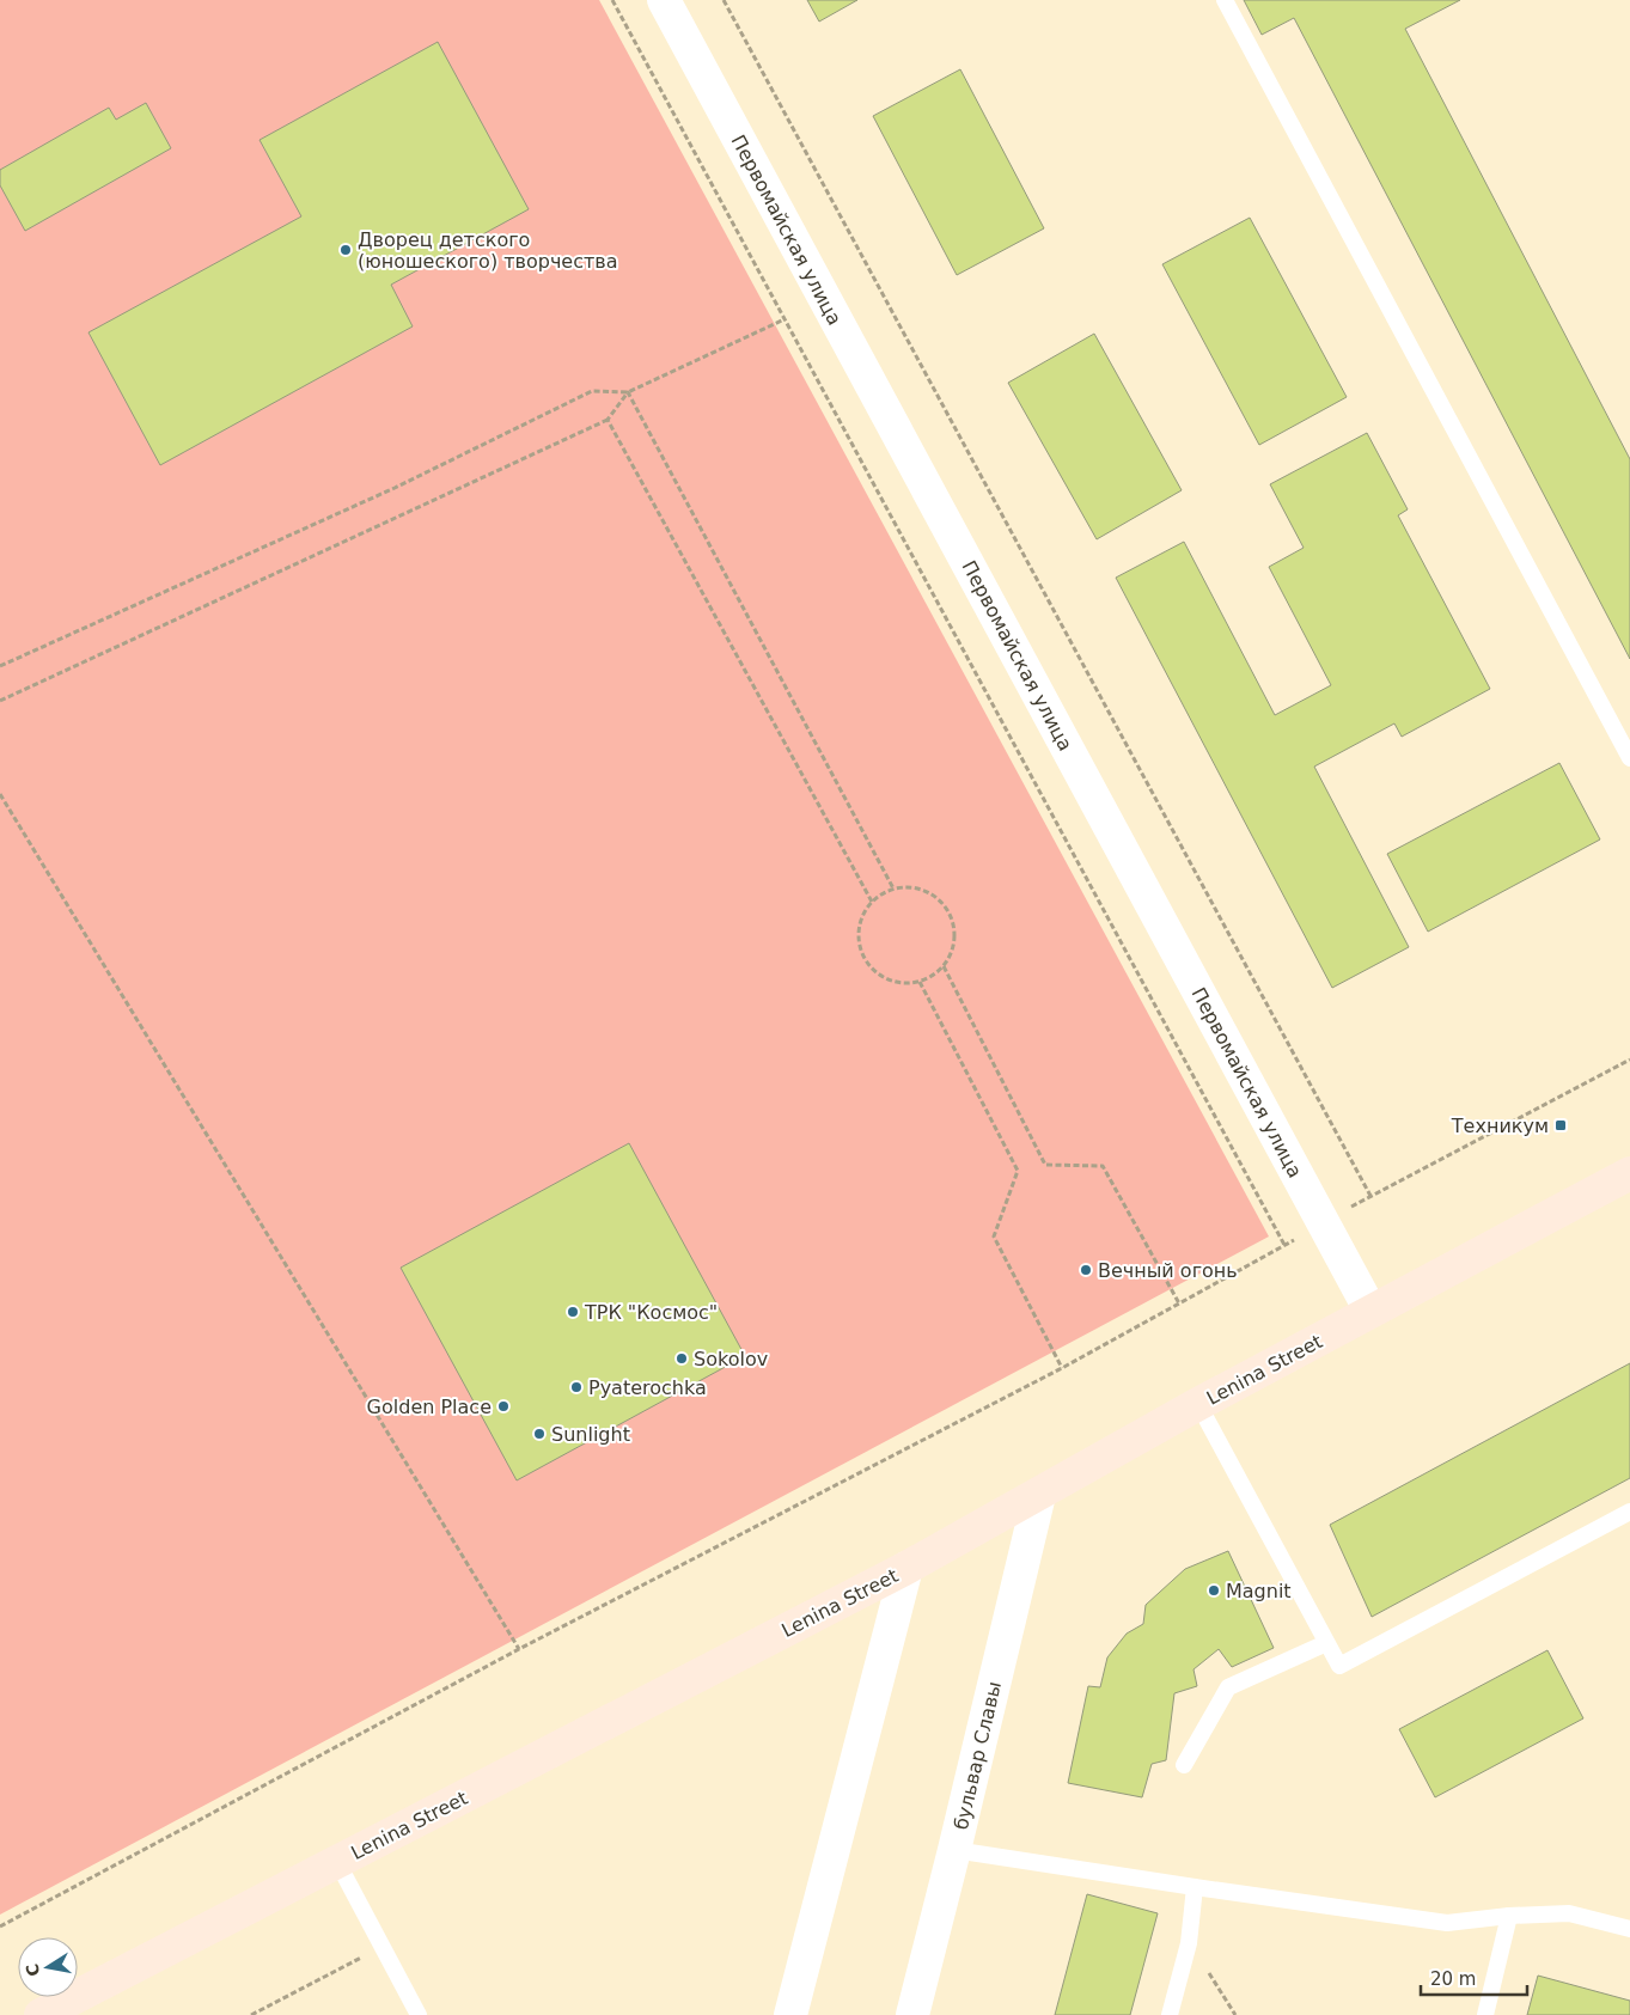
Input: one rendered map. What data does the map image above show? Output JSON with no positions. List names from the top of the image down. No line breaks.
{"streets":{"main road":["Lenina Street"],"street":["Первомайская улица","бульвар Славы"]},"crossings":[["Первомайская улица","Lenina Street"],["Lenina Street","бульвар Славы"]],"places":{"other":["Дворец детского (юношеского) творчества","Вечный огонь","ТРК \"Космос\"","Sokolov","Pyaterochka","Golden Place","Sunlight","Magnit"],"transit":["Техникум"]},"scale_bar":"20 m","north":"left"}
